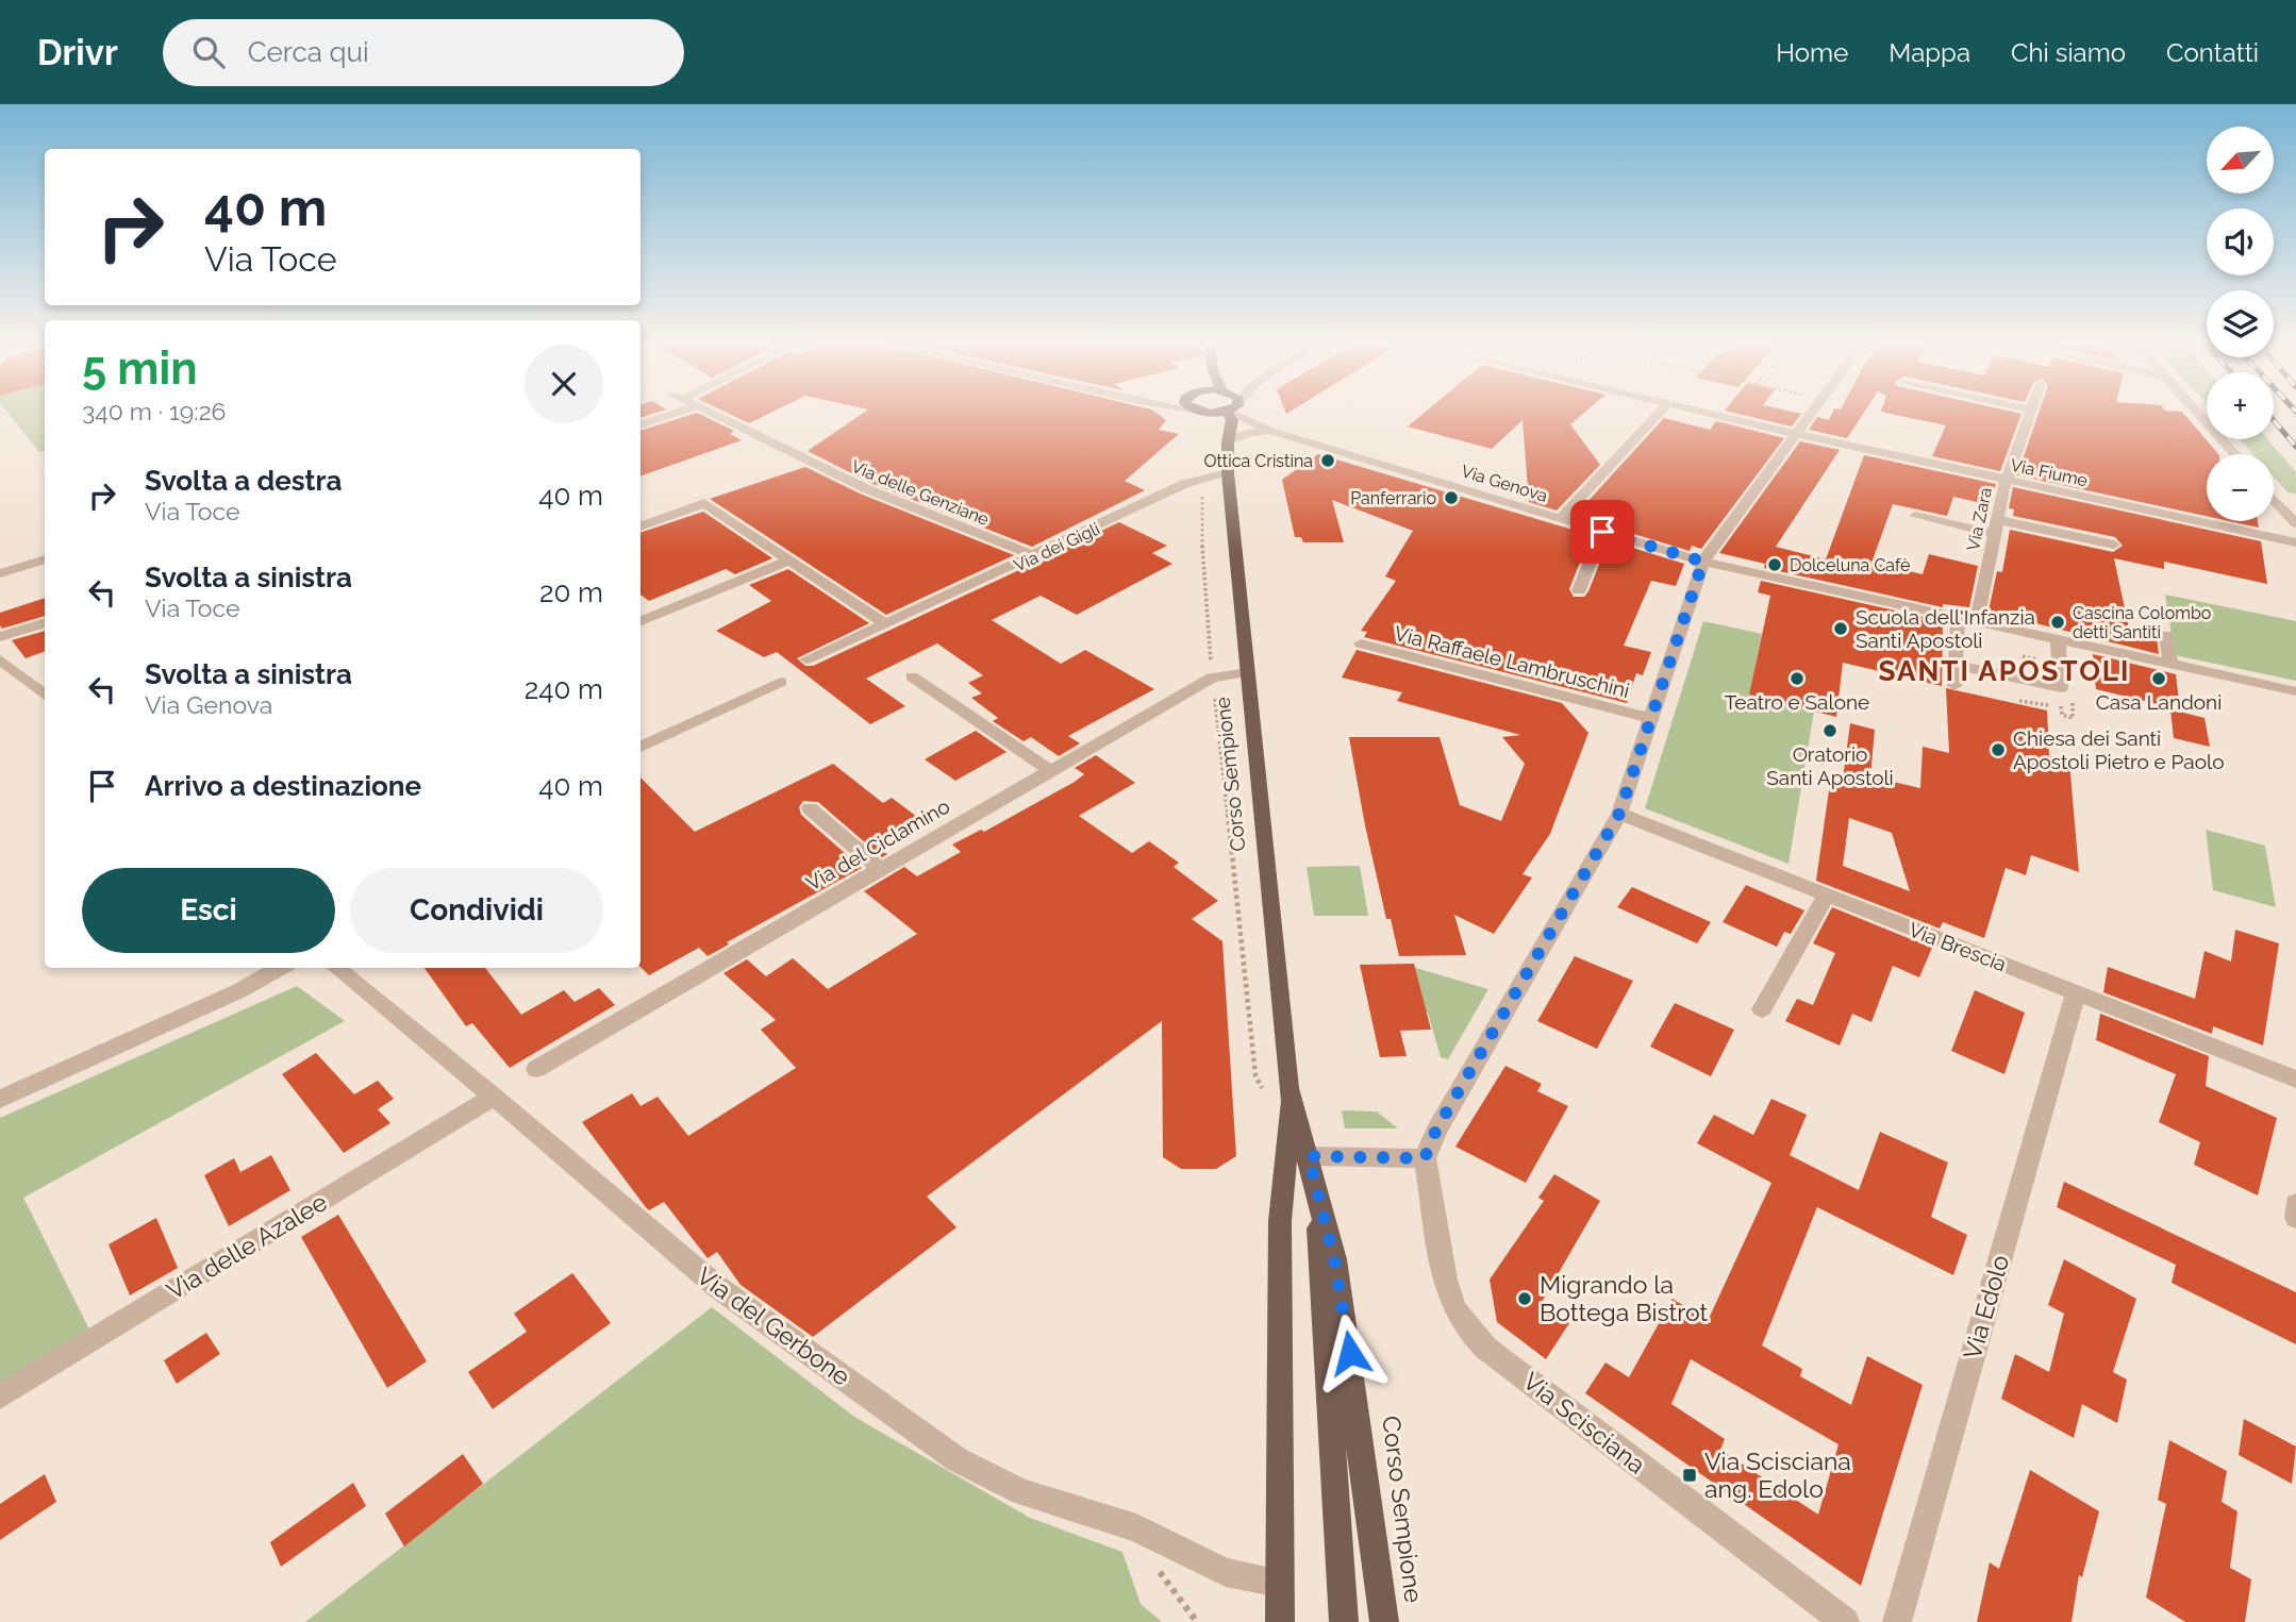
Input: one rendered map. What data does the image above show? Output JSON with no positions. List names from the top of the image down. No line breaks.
{"streets":{"main road":["Corso Sempione"],"street":["Via Fiume","Via Genova","Via delle Genziane","Via Zara","Via dei Gigli","Via Raffaele Lambruschini","Via del Ciclamino","Via Brescia","Via delle Azalee","Via Edolo","Via del Gerbone","Via Scisciana"]},"crossings":[["Via Fiume","Via Zara"],["Via Genova","Via Zara"],["Via Genova","Corso Sempione"],["Via delle Genziane","Via dei Gigli"],["Via dei Gigli","Corso Sempione"],["Corso Sempione","Via del Ciclamino"],["Corso Sempione","Via del Gerbone"],["Via Brescia","Via Edolo"],["Via delle Azalee","Via del Gerbone"]],"districts":["SANTI APOSTOLI"],"places":{"other":["Ottica Cristina","Panferrario","Dolceluna Cafè","Cascina Colombo detti Santiti","Scuola dell'Infanzia Santi Apostoli","Teatro e Salone","Casa Landoni","Oratorio Santi Apostoli","Chiesa dei Santi Apostoli Pietro e Paolo","Migrando la Bottega Bistrot"],"transit":["Via Scisciana ang. Edolo"]},"north":"bottom left","page":{"header":"Drivr","search":"Cerca qui","nav":["Home","Mappa","Chi siamo","Contatti"],"map_buttons":["+","−"],"turn":["40 m","Via Toce"],"heading":["5 min","340 m · 19:26"],"list":[{"name":"Svolta a destra","note":"Via Toce","value":"40 m"},{"name":"Svolta a sinistra","note":"Via Toce","value":"20 m"},{"name":"Svolta a sinistra","note":"Via Genova","value":"240 m"},{"name":"Arrivo a destinazione","value":"40 m"}],"buttons":["Esci","Condividi"]}}
